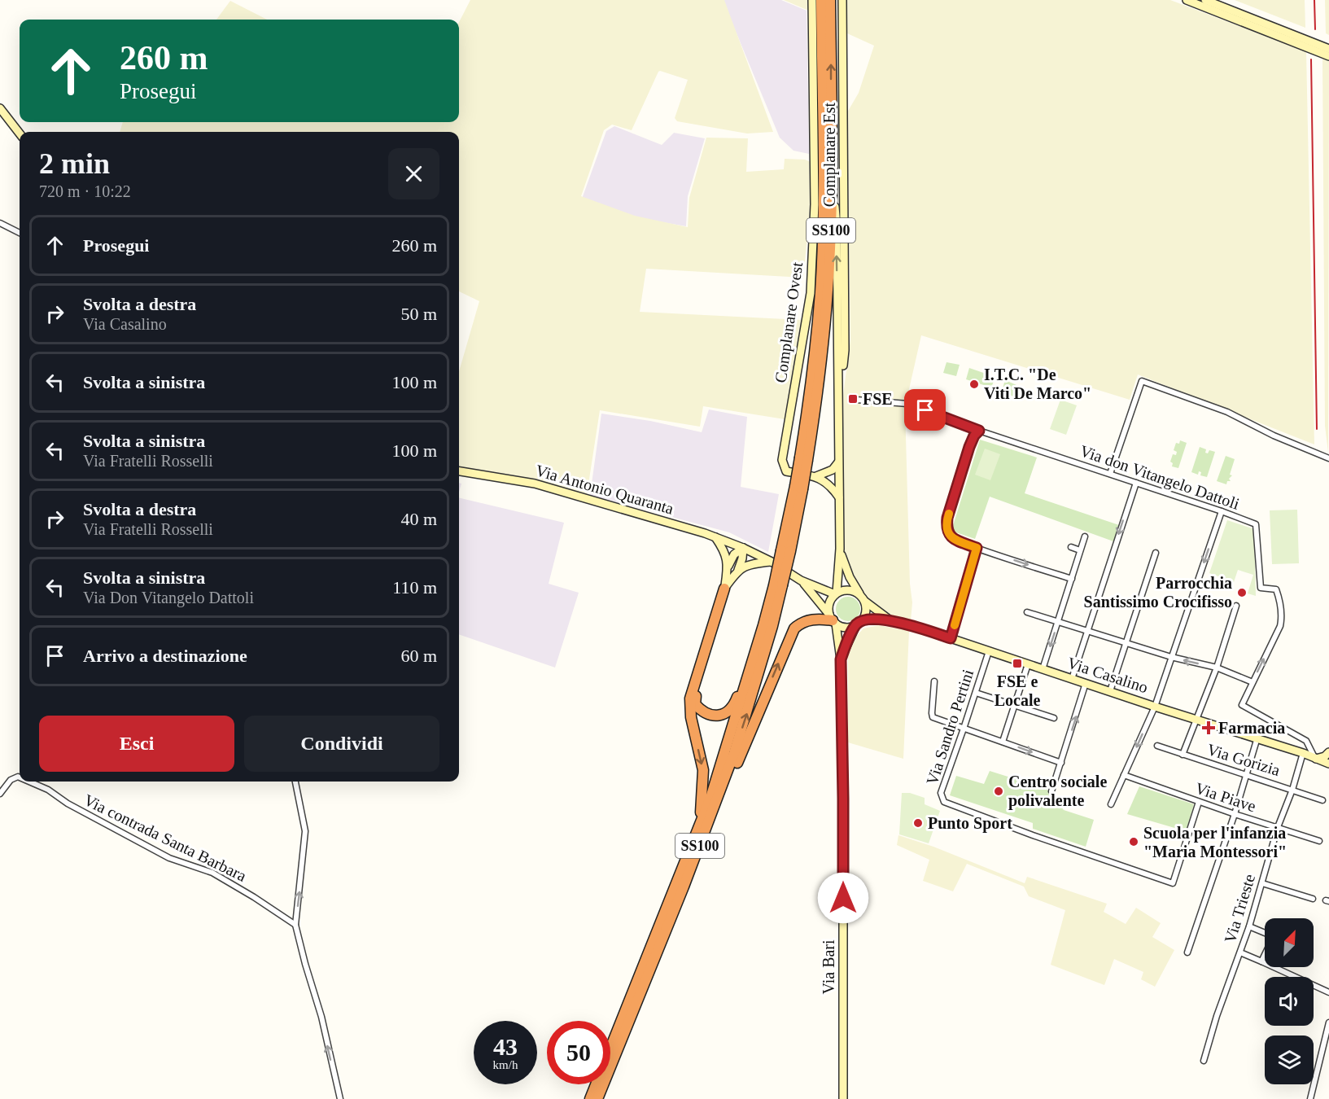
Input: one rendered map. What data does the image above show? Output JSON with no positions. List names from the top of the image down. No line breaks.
{"streets":{"highway":["SS100"],"main road":["Complanare Est","Complanare Ovest","Via Antonio Quaranta","Via Casalino","Via Bari"],"street":["Via don Vitangelo Dattoli","Via Sandro Pertini","Via Gorizia","Via Piave","Via contrada Santa Barbara","Via Trieste"]},"crossings":[["SS100","Via Casalino"],["SS100","Via Bari"],["Via Casalino","Via Sandro Pertini"],["Via Casalino","Via Trieste"],["Via Casalino","Via Bari"],["Via Sandro Pertini","Via Piave"],["Via Gorizia","Via Trieste"],["Via Piave","Via Trieste"]],"one_way":["Via don Vitangelo Dattoli"],"places":{"other":["I.T.C. \"De Viti De Marco\"","Parrocchia Santissimo Crocifisso","Centro sociale polivalente","Punto Sport","Scuola per l'infanzia \"Maria Montessori\""],"transit":["FSE","FSE e Locale"],"health":["Farmacia"]},"north":"top right","page":{"turn":["260 m","Prosegui"],"heading":["2 min","720 m · 10:22"],"list":[{"name":"Prosegui","value":"260 m"},{"name":"Svolta a destra","note":"Via Casalino","value":"50 m"},{"name":"Svolta a sinistra","value":"100 m"},{"name":"Svolta a sinistra","note":"Via Fratelli Rosselli","value":"100 m"},{"name":"Svolta a destra","note":"Via Fratelli Rosselli","value":"40 m"},{"name":"Svolta a sinistra","note":"Via Don Vitangelo Dattoli","value":"110 m"},{"name":"Arrivo a destinazione","value":"60 m"}],"buttons":["Esci","Condividi"],"speed":"43 km/h","limit":"50"}}
